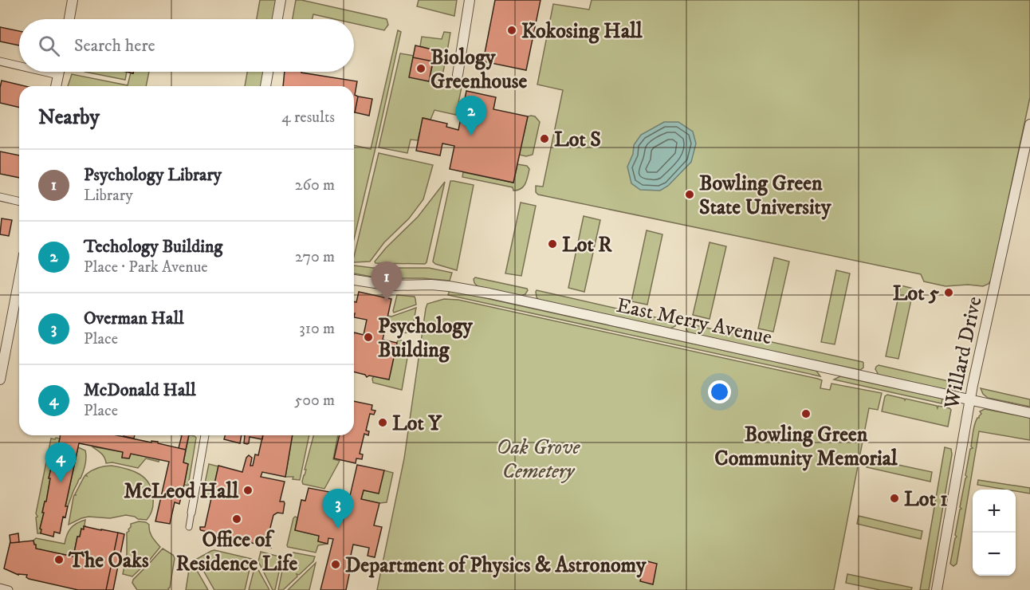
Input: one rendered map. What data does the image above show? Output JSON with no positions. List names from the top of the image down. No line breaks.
{"streets":{"street":["East Merry Avenue","Willard Drive"]},"crossings":[["East Merry Avenue","Willard Drive"]],"parks":["Oak Grove Cemetery"],"places":["Kokosing Hall","Biology Greenhouse","Lot S","Bowling Green State University","Lot R","Lot 5","Psychology Building","Bowling Green Community Memorial","Lot Y","McLeod Hall","Lot 1","Office of Residence Life","The Oaks","Department of Physics & Astronomy"],"page":{"search":"Search here","heading":["Nearby","4 results"],"pins":["2","1","4","3"],"list":[{"mark":"1","name":"Psychology Library","note":"Library","value":"260 m"},{"mark":"2","name":"Techology Building","note":"Place · Park Avenue","value":"270 m"},{"mark":"3","name":"Overman Hall","note":"Place","value":"310 m"},{"mark":"4","name":"McDonald Hall","note":"Place","value":"500 m"}],"map_buttons":["+","−"]}}
